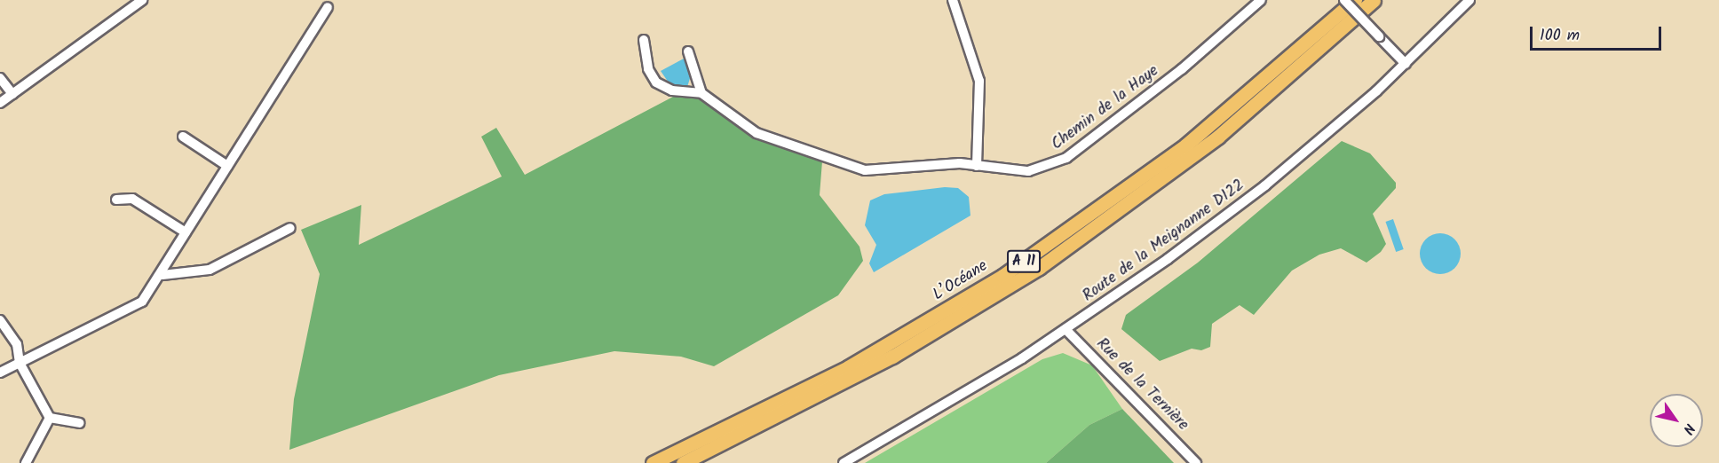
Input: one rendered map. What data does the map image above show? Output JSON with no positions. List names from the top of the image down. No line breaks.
{"streets":{"highway":["A 11","L’Océane"],"street":["Chemin de la Haye","Route de la Meignanne D122","Rue de la Ternière"]},"crossings":[["Route de la Meignanne D122","Rue de la Ternière"]],"scale_bar":"100 m","north":"bottom right"}
